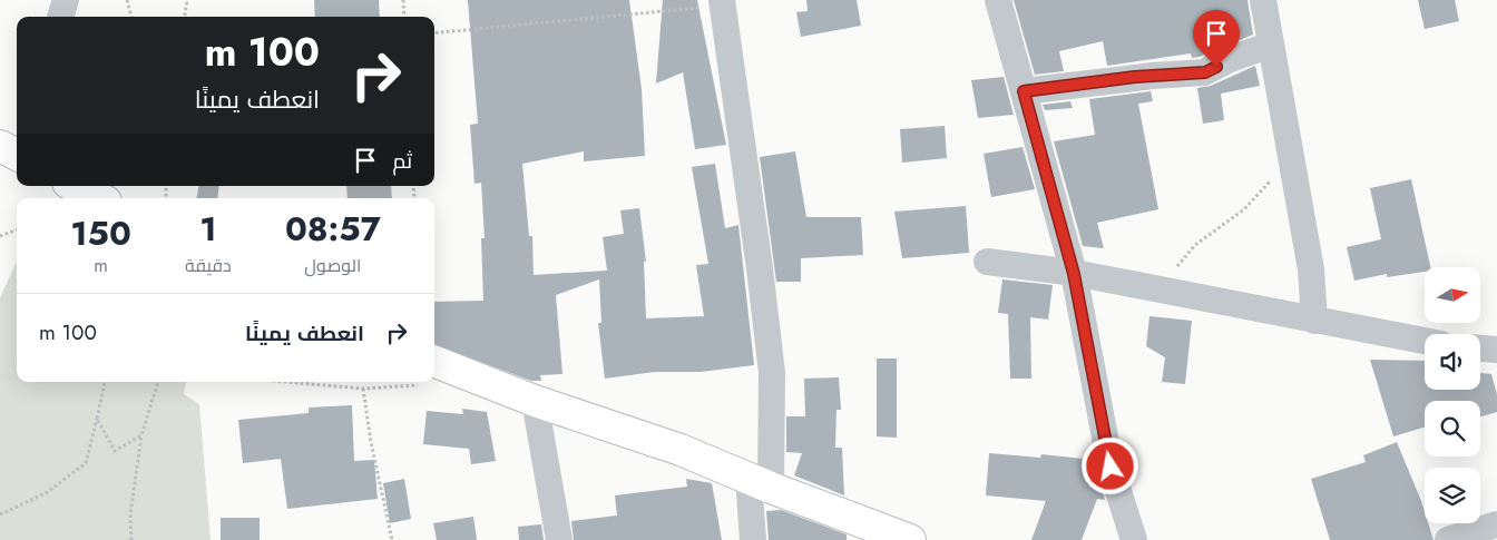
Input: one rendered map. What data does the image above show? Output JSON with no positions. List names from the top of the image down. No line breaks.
{"north":"right","page":{"turn":["100 m","انعطف يمينًا"],"then":"ثم","eta":["08:57","الوصول","1","دقيقة","150","m"],"list":[{"name":"انعطف يمينًا","value":"100 m"}]}}
